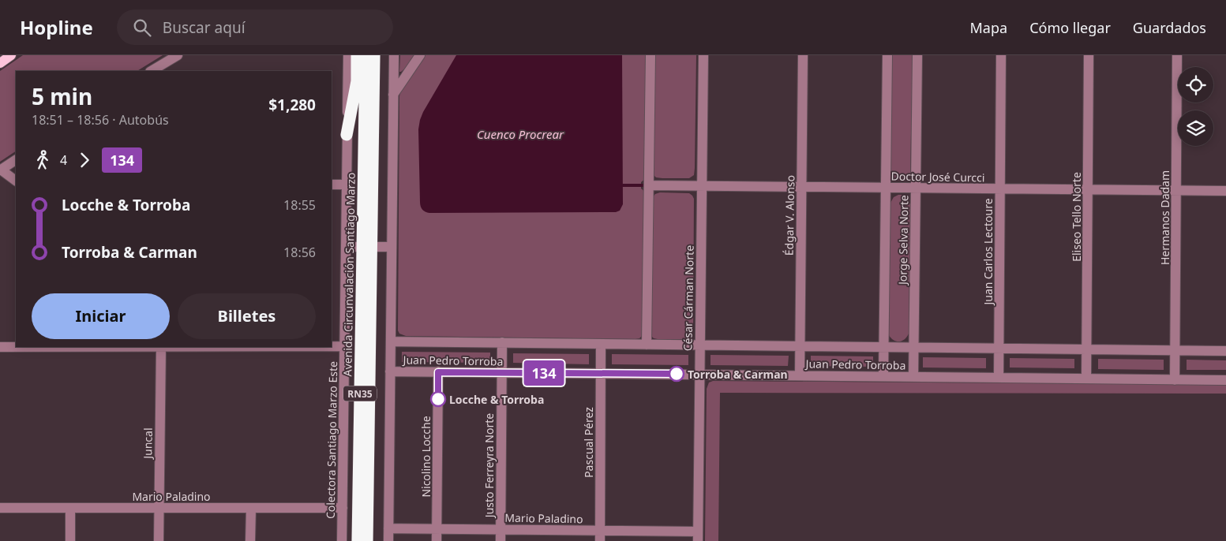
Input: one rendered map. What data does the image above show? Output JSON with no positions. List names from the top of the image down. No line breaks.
{"streets":{"highway":["Avenida Circunvalación Santiago Marzo","RN35"],"street":["Doctor José Curcci","Édgar V. Alonso","Eliseo Tello Norte","Hermanos Dadam","Jorge Selva Norte","Juan Carlos Lectoure","César Cárman Norte","Juan Pedro Torroba","Colectora Santiago Marzo Este","Pascual Pérez","Juncal","Nicolino Locche","Justo Ferreyra Norte","Mario Paladino"]},"crossings":[["Doctor José Curcci","Édgar V. Alonso"],["Doctor José Curcci","Eliseo Tello Norte"],["Doctor José Curcci","Hermanos Dadam"],["Doctor José Curcci","Jorge Selva Norte"],["Doctor José Curcci","Juan Carlos Lectoure"],["Doctor José Curcci","César Cárman Norte"],["Édgar V. Alonso","Juan Pedro Torroba"],["Eliseo Tello Norte","Juan Pedro Torroba"],["Hermanos Dadam","Juan Pedro Torroba"],["Jorge Selva Norte","Juan Pedro Torroba"],["Juan Carlos Lectoure","Juan Pedro Torroba"],["César Cárman Norte","Juan Pedro Torroba"],["César Cárman Norte","Mario Paladino"],["Juan Pedro Torroba","Pascual Pérez"],["Juan Pedro Torroba","Nicolino Locche"],["Juan Pedro Torroba","Justo Ferreyra Norte"],["Colectora Santiago Marzo Este","Mario Paladino"],["Pascual Pérez","Mario Paladino"],["Juncal","Mario Paladino"],["Nicolino Locche","Mario Paladino"],["Justo Ferreyra Norte","Mario Paladino"]],"water":["Cuenco Procrear"],"places":["Torroba & Carman","Locche & Torroba"],"lines":["bus line 134"],"page":{"header":"Hopline","search":"Buscar aquí","nav":["Mapa","Cómo llegar","Guardados"],"on_map":"134","heading":["5 min","18:51 – 18:56 · Autobús","$1,280"],"legs":["4","134"],"list":[{"name":"Locche & Torroba","value":"18:55"},{"name":"Torroba & Carman","value":"18:56"}],"buttons":["Iniciar","Billetes"]}}
